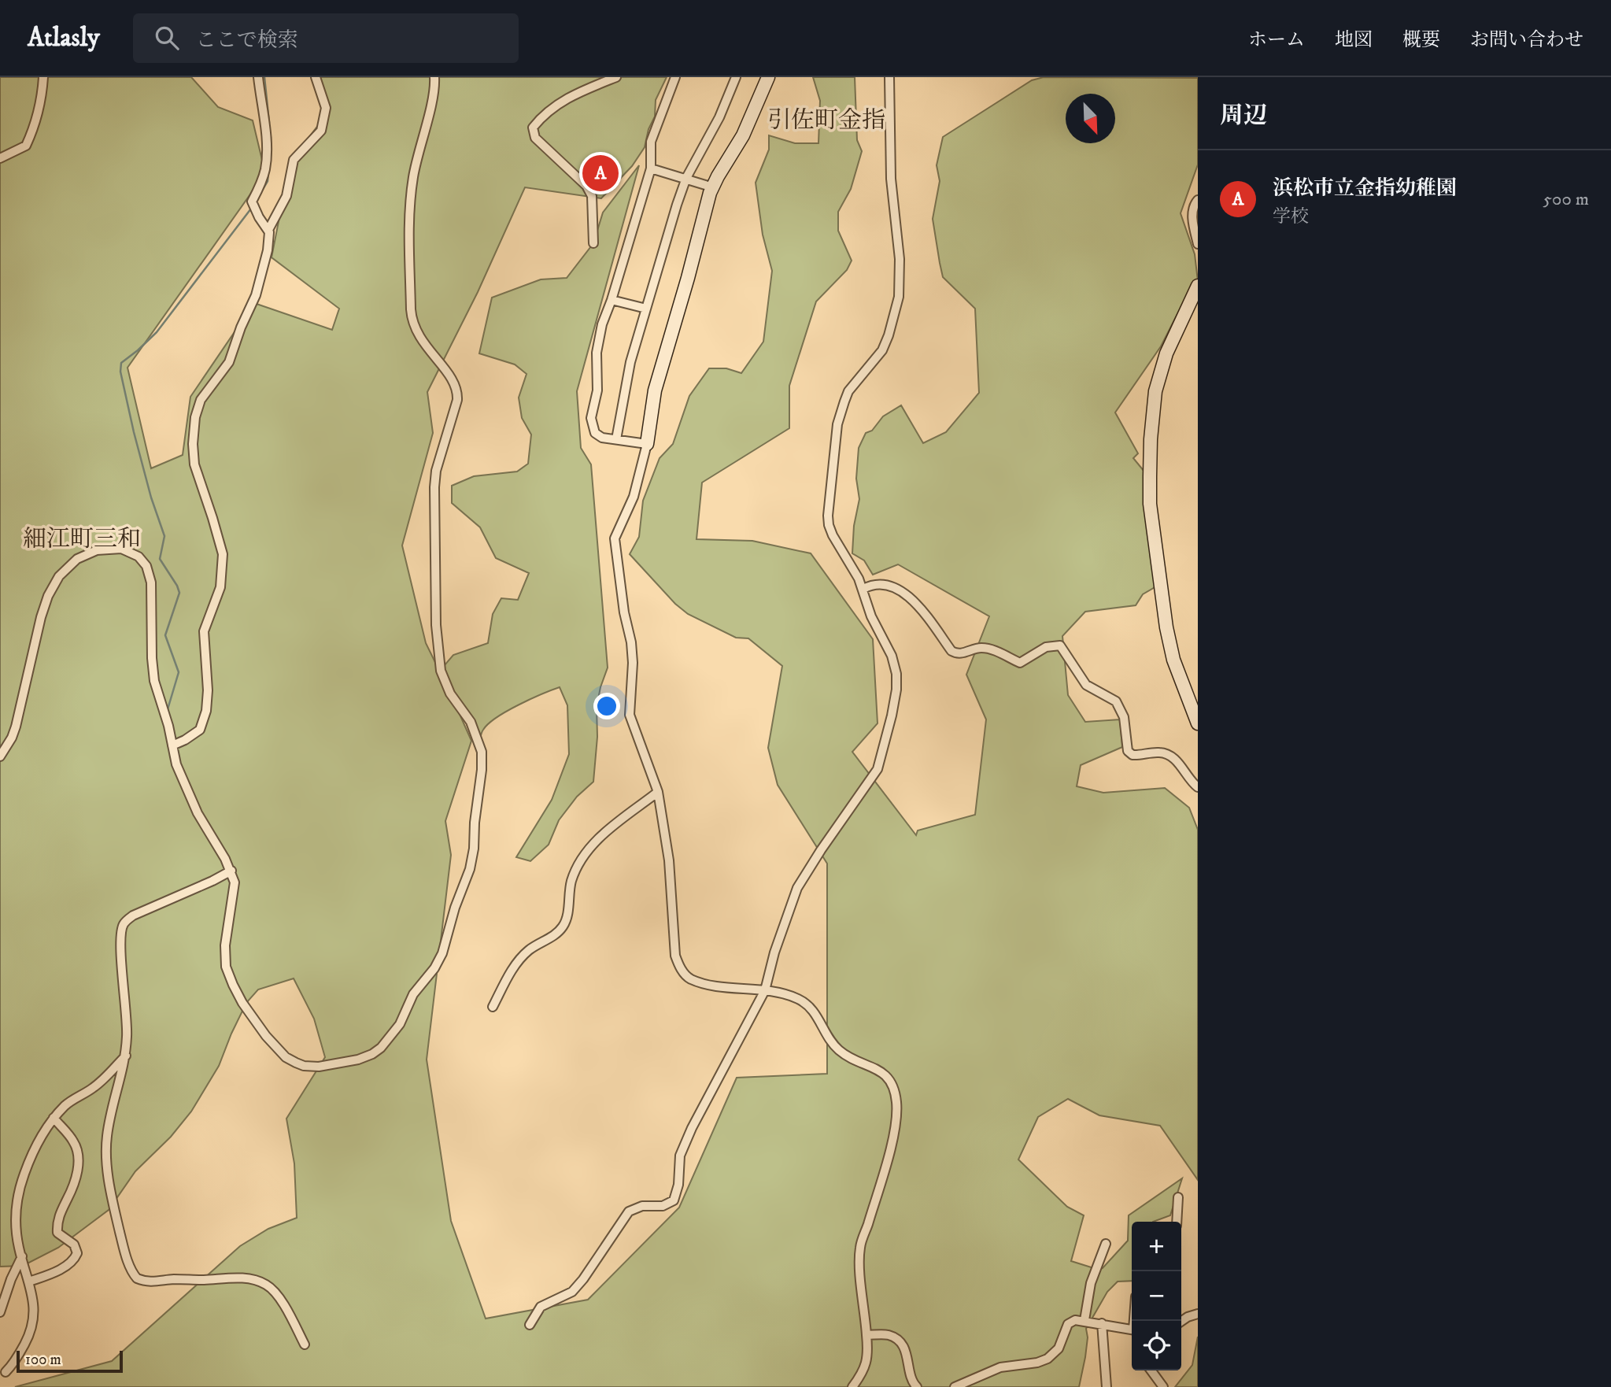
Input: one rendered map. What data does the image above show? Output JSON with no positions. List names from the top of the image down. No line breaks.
{"districts":["引佐町金指","細江町三和"],"scale_bar":"100 m","north":"bottom right","page":{"header":"Atlasly","search":"ここで検索","nav":["ホーム","地図","概要","お問い合わせ"],"heading":"周辺","list":[{"mark":"A","name":"浜松市立金指幼稚園","note":"学校","value":"500 m"}],"pins":"A","map_buttons":["+","−"],"scale":"100 m"}}
